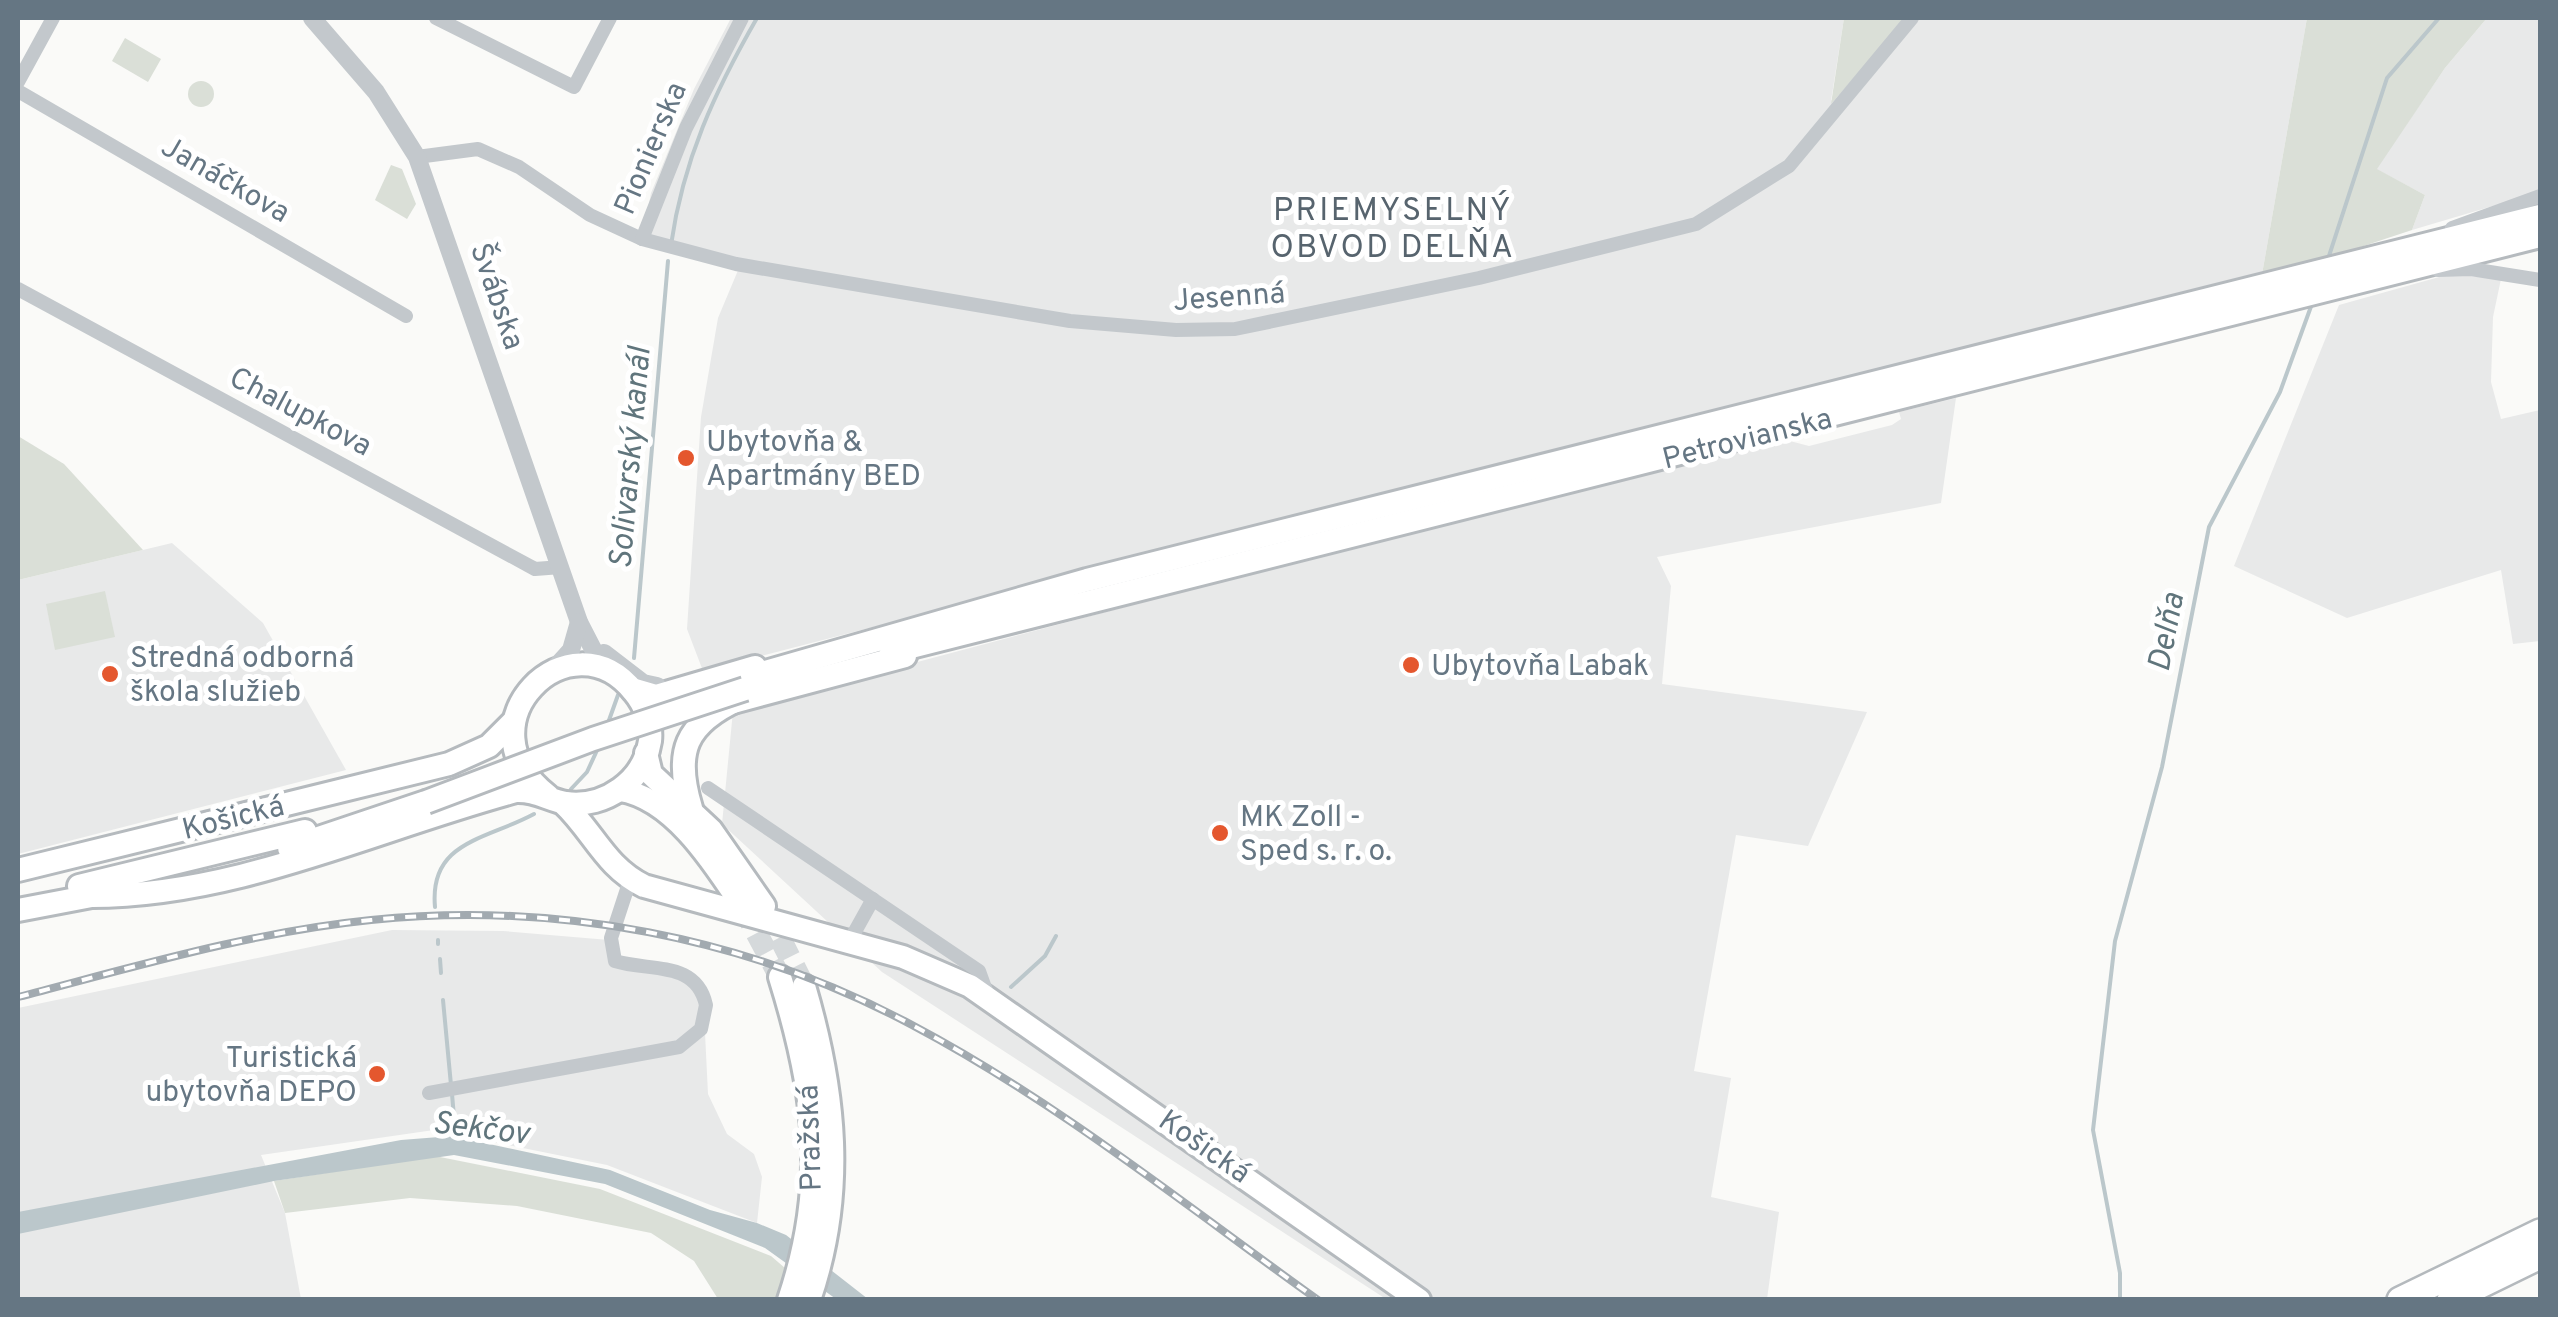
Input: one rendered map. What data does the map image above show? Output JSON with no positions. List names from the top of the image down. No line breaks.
{"streets":{"main road":["Petrovianska","Košická","Pražská"],"street":["Pionierska","Janáčkova","Švábska","Jesenná","Chalupkova"]},"crossings":[["Pionierska","Švábska"],["Pionierska","Jesenná"],["Švábska","Chalupkova"],["Švábska","Košická"]],"districts":["PRIEMYSELNÝ OBVOD DELŇA"],"water":["Solivarský kanál","Delňa","Sekčov"],"places":["Ubytovňa & Apartmány BED","Ubytovňa Labak","Stredná odborná škola služieb","MK Zoll - Sped s. r. o.","Turistická ubytovňa DEPO"]}
